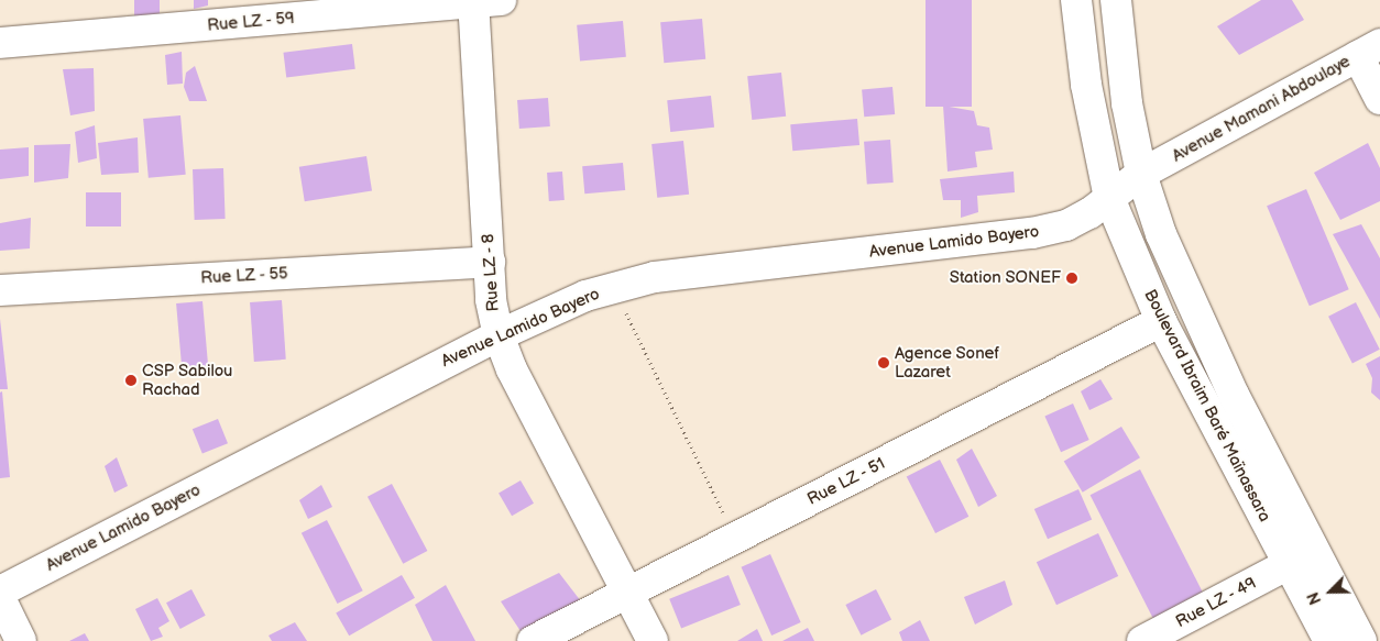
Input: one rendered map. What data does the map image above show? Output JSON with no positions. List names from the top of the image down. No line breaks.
{"streets":{"street":["Rue LZ - 59","Avenue Mamani Abdoulaye","Avenue Lamido Bayero","Rue LZ - 8","Rue LZ - 55","Boulevard Ibraim Baré Maïnassara","Rue LZ - 51","Rue LZ - 49"]},"crossings":[["Rue LZ - 59","Rue LZ - 8"],["Avenue Mamani Abdoulaye","Avenue Lamido Bayero"],["Avenue Mamani Abdoulaye","Boulevard Ibraim Baré Maïnassara"],["Avenue Lamido Bayero","Rue LZ - 8"],["Avenue Lamido Bayero","Boulevard Ibraim Baré Maïnassara"],["Rue LZ - 8","Rue LZ - 55"],["Rue LZ - 8","Rue LZ - 51"],["Boulevard Ibraim Baré Maïnassara","Rue LZ - 51"],["Boulevard Ibraim Baré Maïnassara","Rue LZ - 49"]],"places":["Station SONEF","Agence Sonef Lazaret","CSP Sabilou Rachad"],"north":"bottom left"}
